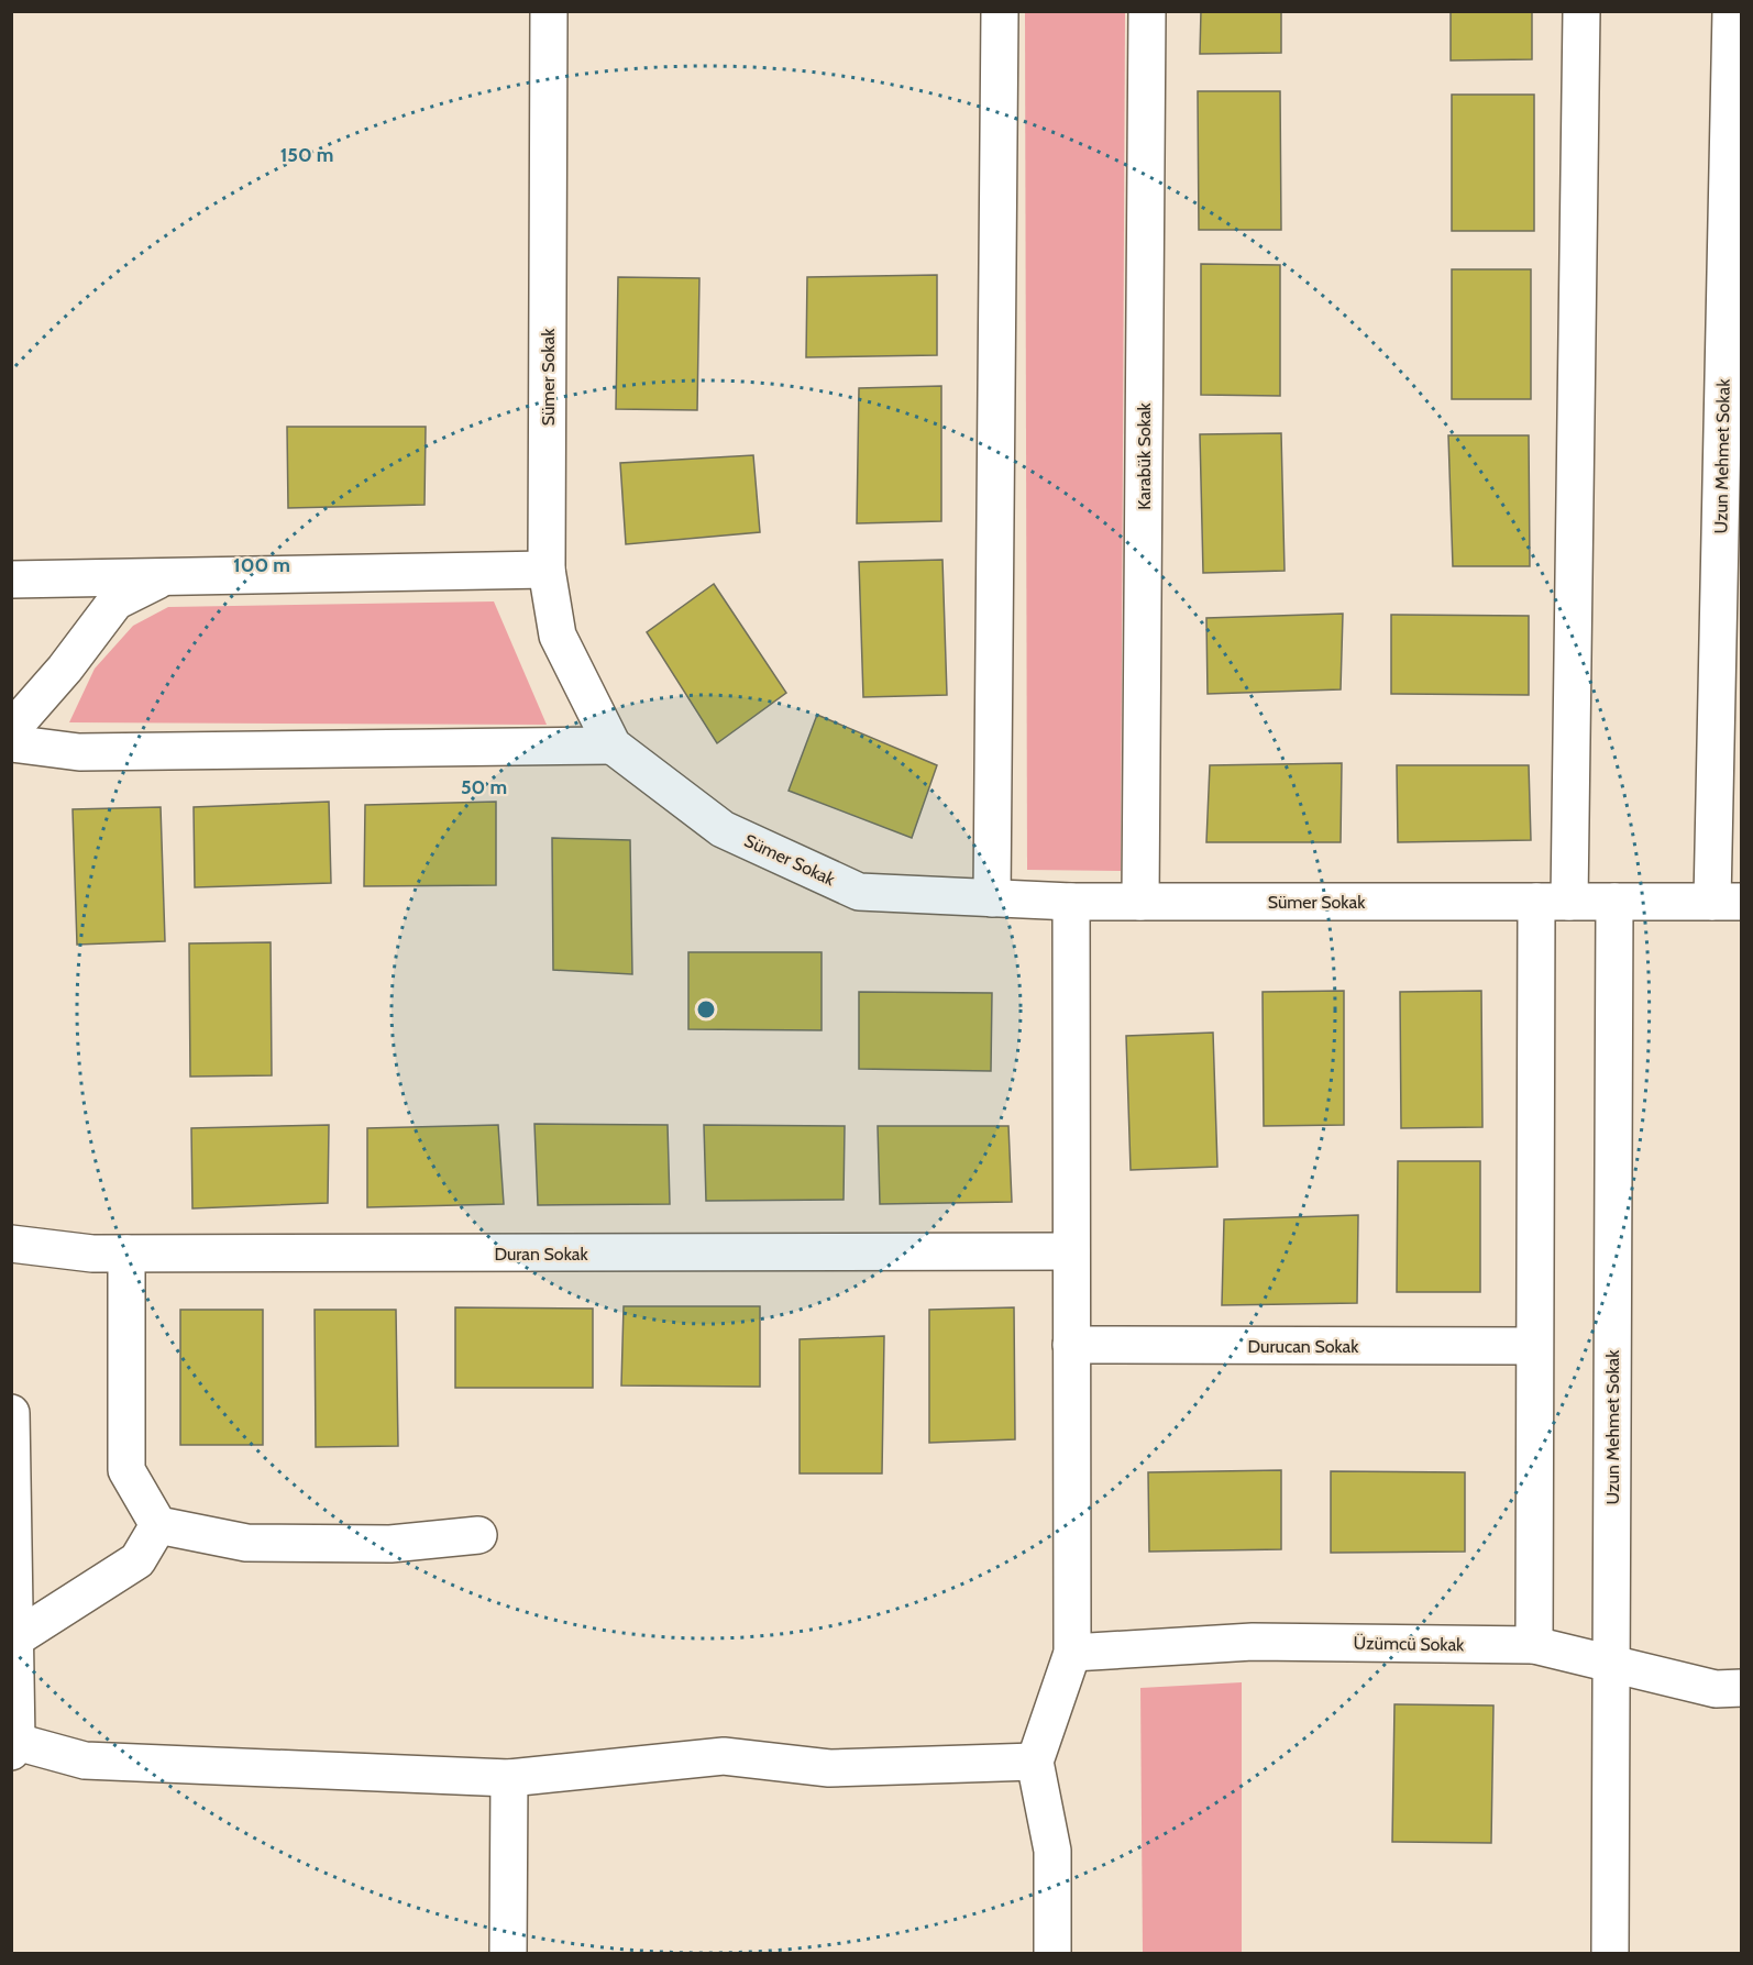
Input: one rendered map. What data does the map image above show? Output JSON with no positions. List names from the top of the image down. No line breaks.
{"streets":{"street":["Sümer Sokak","Karabük Sokak","Uzun Mehmet Sokak","Duran Sokak","Durucan Sokak","Üzümcü Sokak"]},"crossings":[["Sümer Sokak","Karabük Sokak"],["Sümer Sokak","Uzun Mehmet Sokak"],["Uzun Mehmet Sokak","Üzümcü Sokak"]],"rings":["150 m","100 m","50 m"]}
